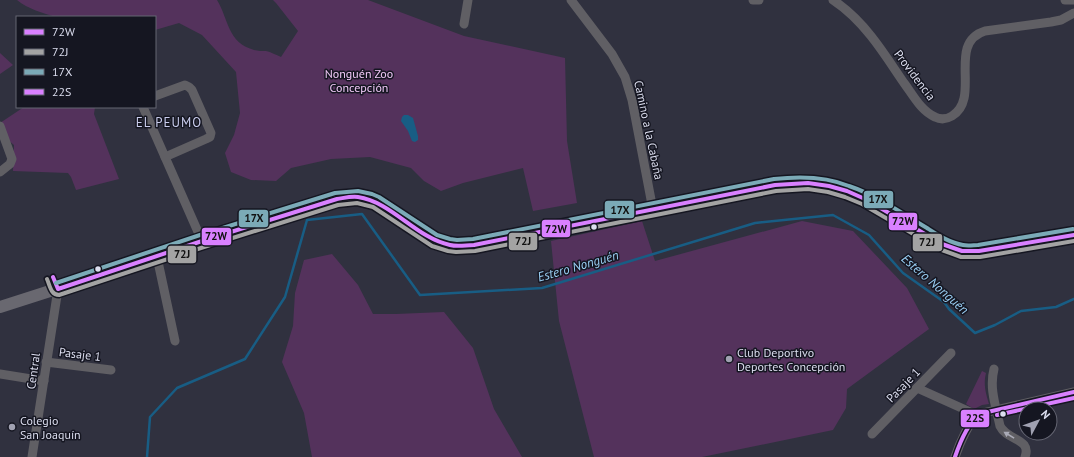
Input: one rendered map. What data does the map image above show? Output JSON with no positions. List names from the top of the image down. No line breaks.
{"streets":{"street":["Providencia","Camino a la Cabaña","Pasaje 1","Central"]},"crossings":[["Pasaje 1","Central"]],"districts":["EL PEUMO"],"water":["Estero Nonguén"],"parks":["Nonguén Zoo Concepción"],"places":["Club Deportivo Deportes Concepción","Colegio San Joaquín"],"lines":["transit line 17X","transit line 72W","transit line 72J","transit line 22S"],"legend":["72W","72J","17X","22S"],"north":"top right"}
